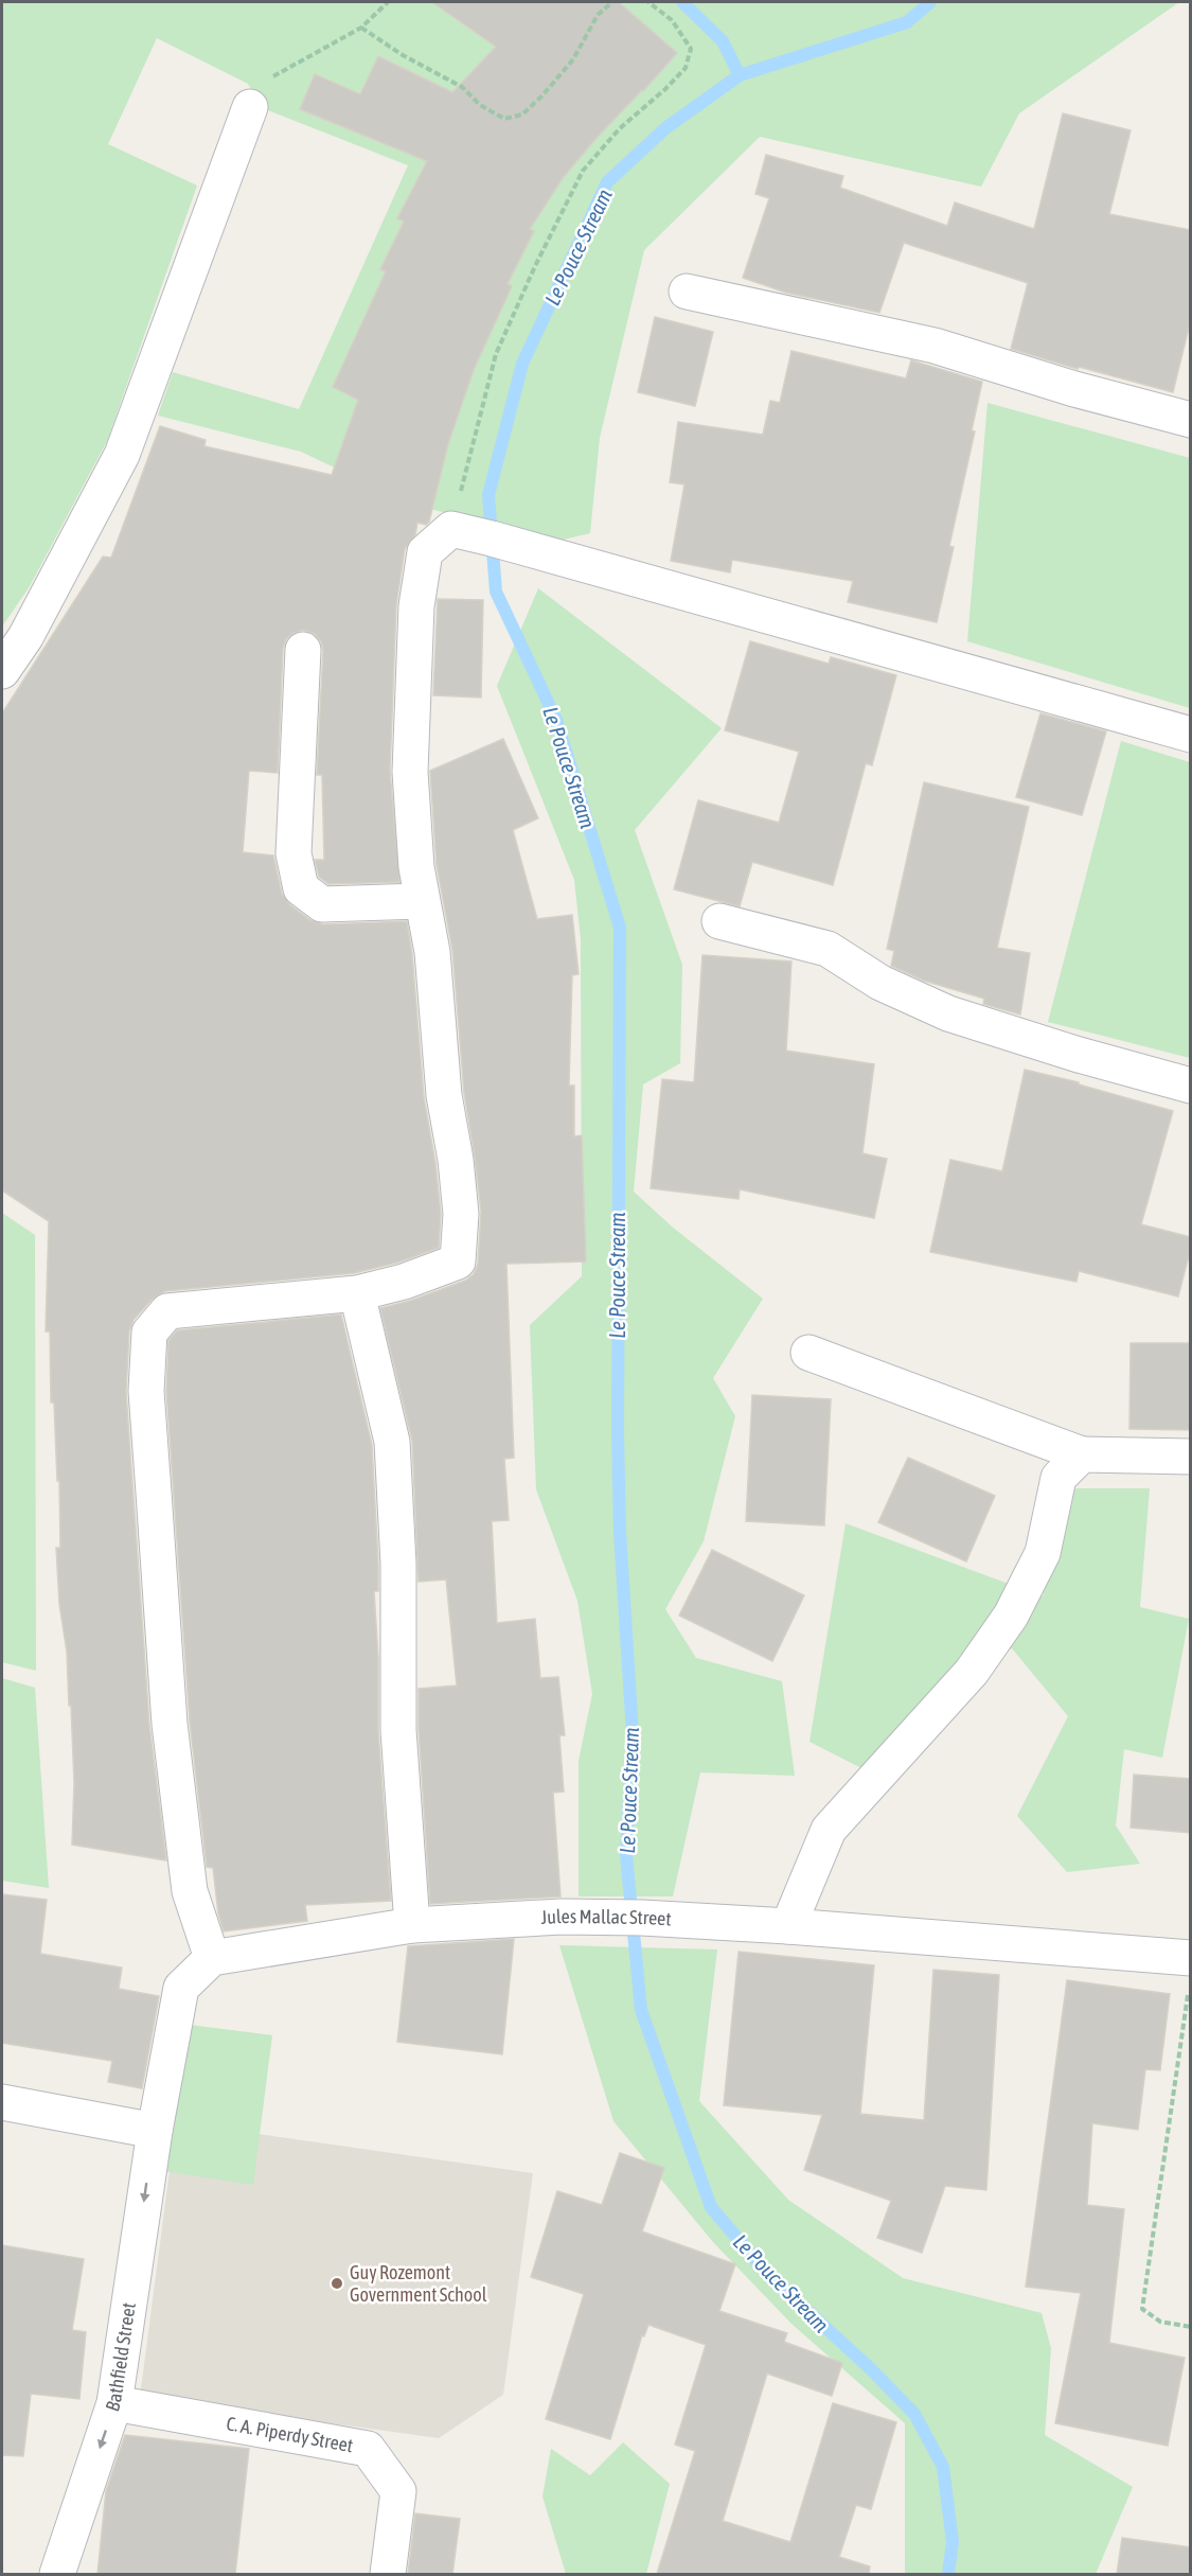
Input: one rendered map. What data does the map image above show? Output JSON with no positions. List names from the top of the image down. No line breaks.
{"streets":{"street":["Jules Mallac Street","Bathfield Street","C. A. Piperdy Street"]},"crossings":[["Bathfield Street","C. A. Piperdy Street"]],"one_way":["Bathfield Street"],"water":["Le Pouce Stream"],"places":["Guy Rozemont Government School"]}
